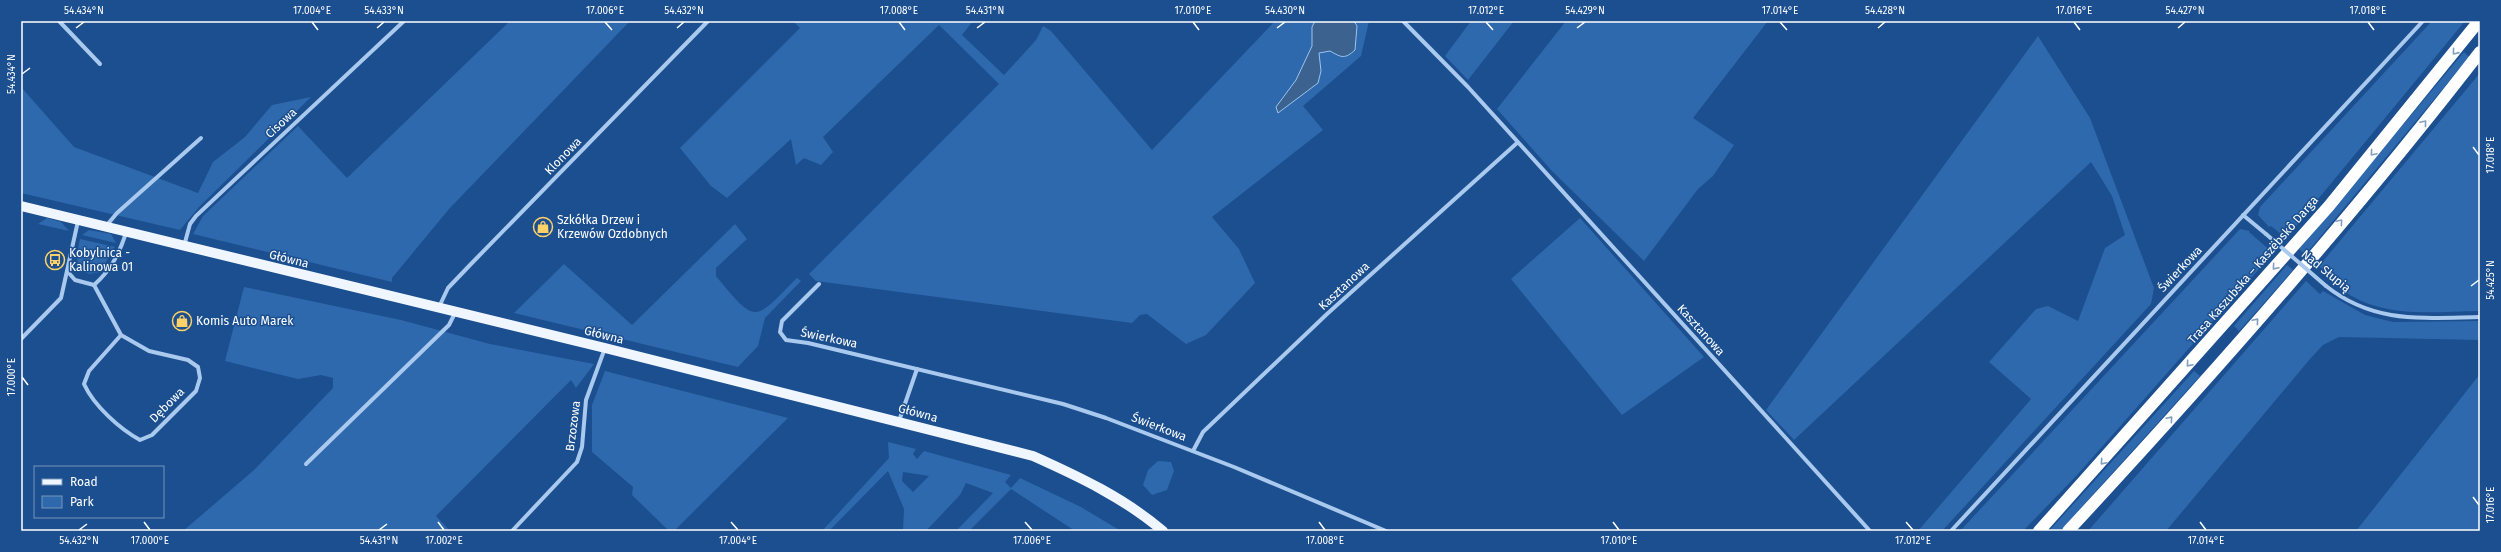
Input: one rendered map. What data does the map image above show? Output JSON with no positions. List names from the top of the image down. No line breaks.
{"streets":{"highway":["Trasa Kaszubska – Kaszëbskô Darga"],"main road":["Główna"],"street":["Cisowa","Klonowa","Świerkowa","Nad Słupią","Kasztanowa","Dębowa","Brzozowa"]},"crossings":[["Cisowa","Główna"],["Klonowa","Główna"],["Główna","Brzozowa"],["Świerkowa","Nad Słupią"],["Świerkowa","Kasztanowa"]],"places":{"shop":["Szkółka Drzew i Krzewów Ozdobnych","Komis Auto Marek"],"bus stop":["Kobylnica - Kalinowa 01"]},"legend":["Road","Park"],"coordinates":["54.434°N","17.004°E","54.433°N","17.006°E","54.432°N","17.008°E","54.431°N","17.010°E","54.430°N","17.012°E","54.429°N","17.014°E","54.428°N","17.016°E","54.427°N","17.018°E","54.425°N","17.000°E","17.002°E"]}
